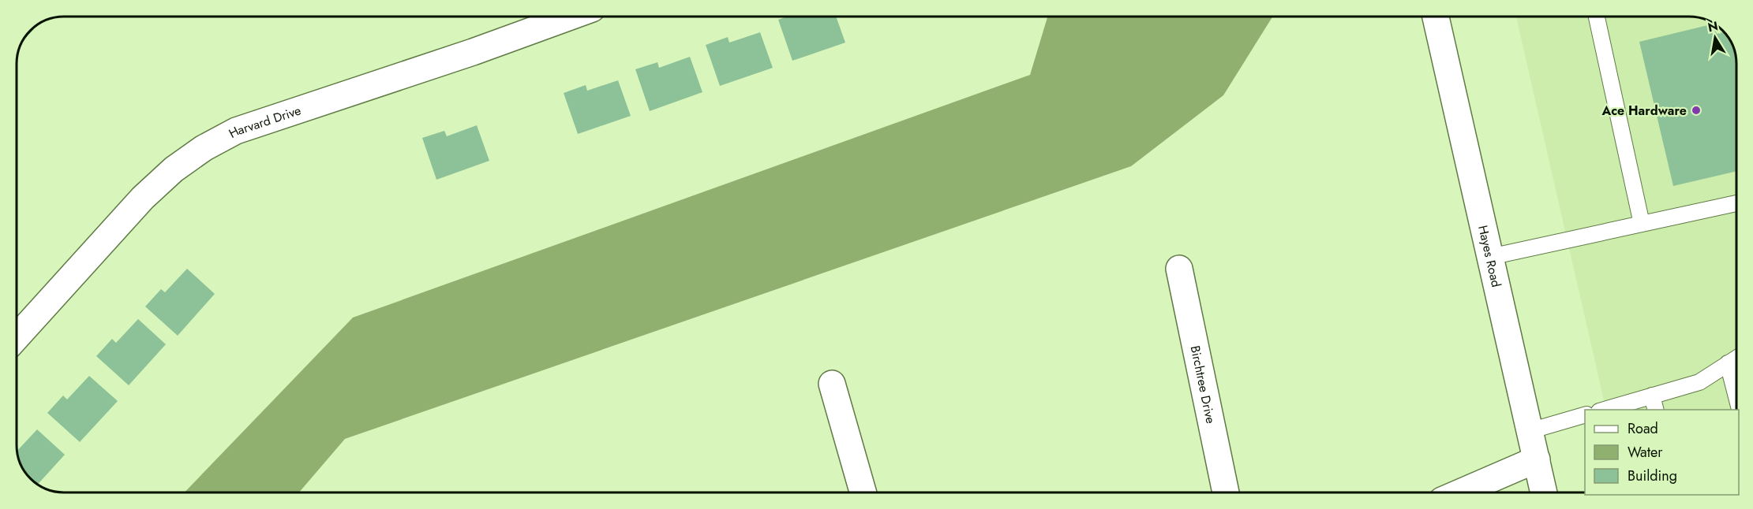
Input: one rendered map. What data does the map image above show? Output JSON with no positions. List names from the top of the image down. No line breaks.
{"streets":{"street":["Harvard Drive","Hayes Road","Birchtree Drive"]},"places":["Ace Hardware"],"legend":["Road","Water","Building"],"north":"top"}
